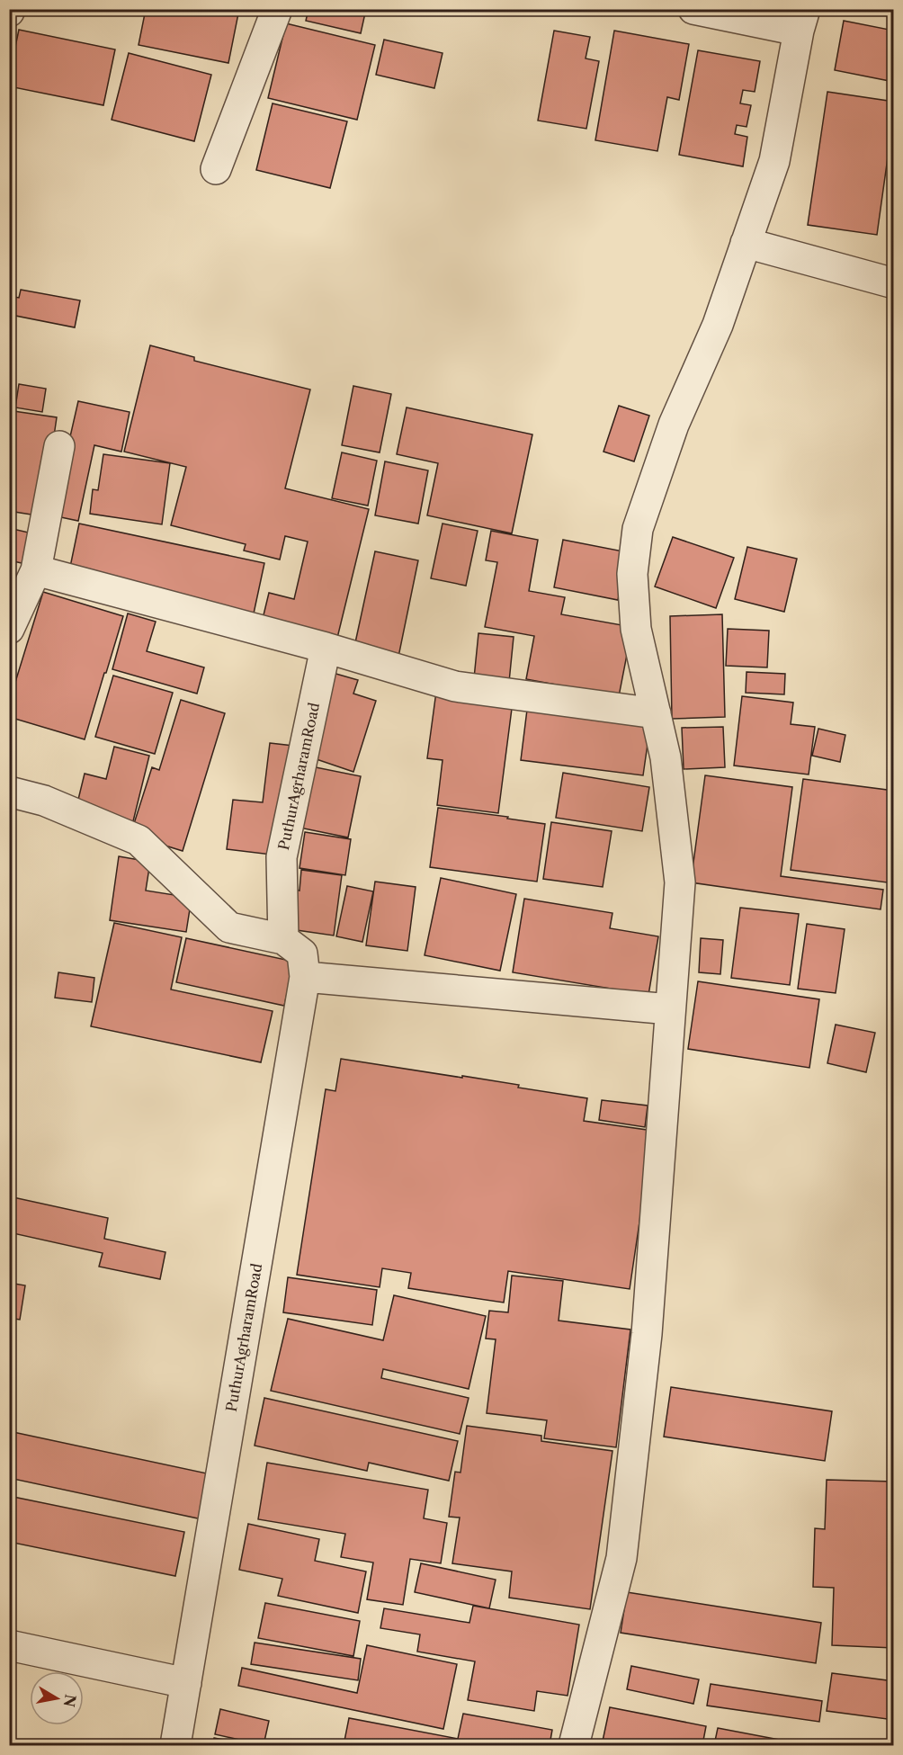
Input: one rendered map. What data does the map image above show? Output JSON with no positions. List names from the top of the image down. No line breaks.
{"streets":{"street":["PuthurAgrharamRoad"]},"north":"right"}
